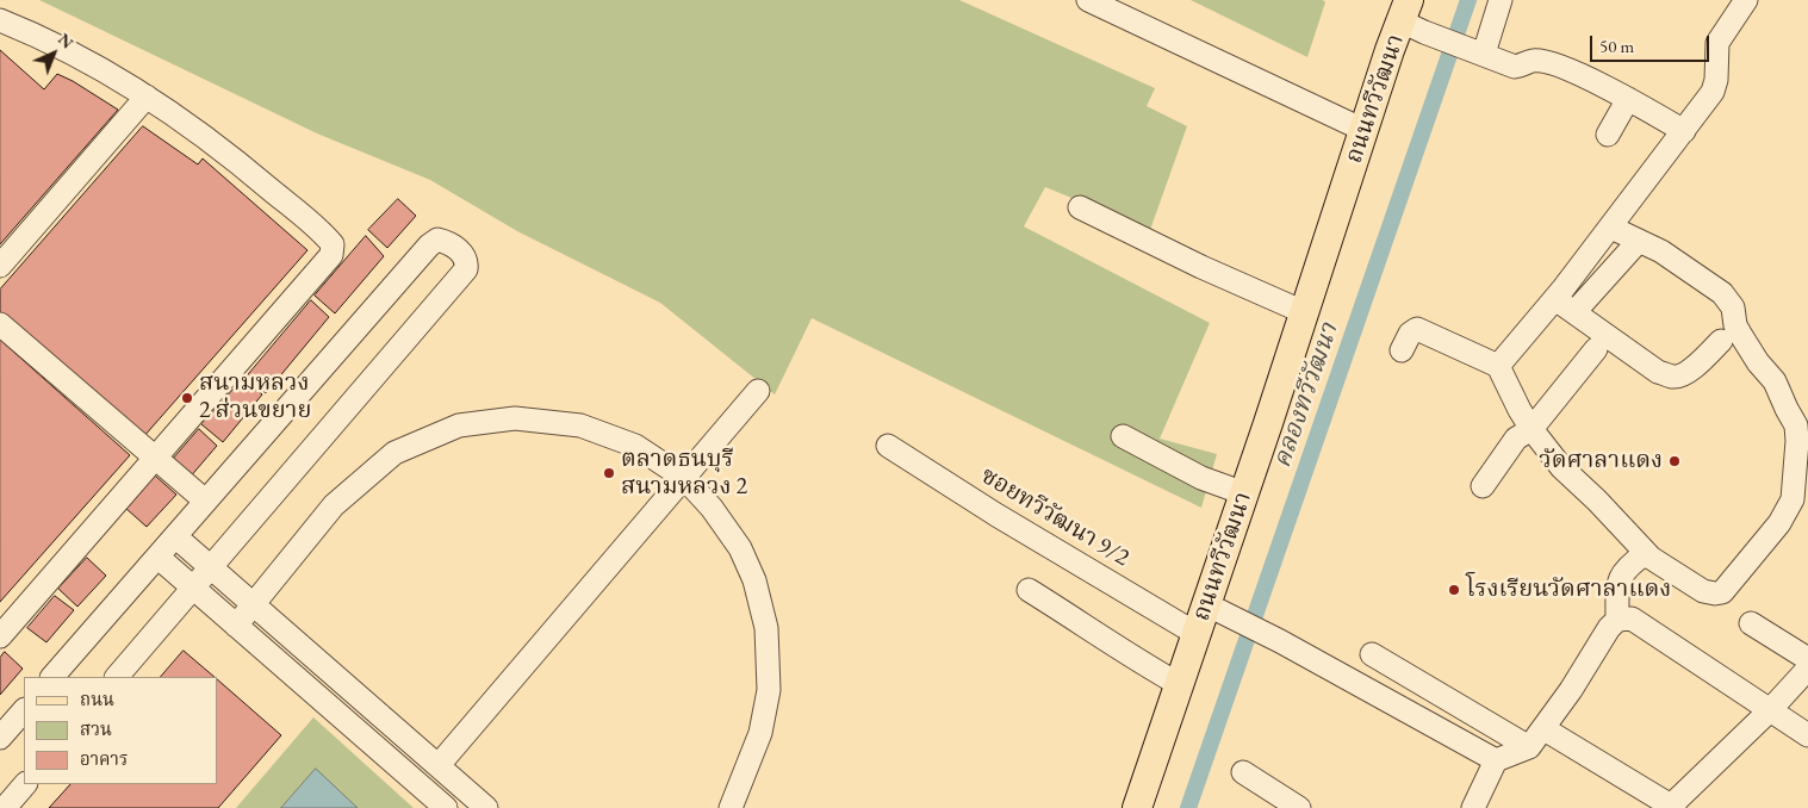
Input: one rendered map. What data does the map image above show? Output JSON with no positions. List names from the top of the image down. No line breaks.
{"streets":{"main road":["ถนนทวีวัฒนา"],"street":["ซอยทวีวัฒนา 9/2"]},"crossings":[["ถนนทวีวัฒนา","ซอยทวีวัฒนา 9/2"]],"water":["คลองทวีวัฒนา"],"places":["สนามหลวง 2 ส่วนขยาย","วัดศาลาแดง","ตลาดธนบุรี สนามหลวง 2","โรงเรียนวัดศาลาแดง"],"legend":["ถนน","สวน","อาคาร"],"scale_bar":"50 m","north":"top right"}
